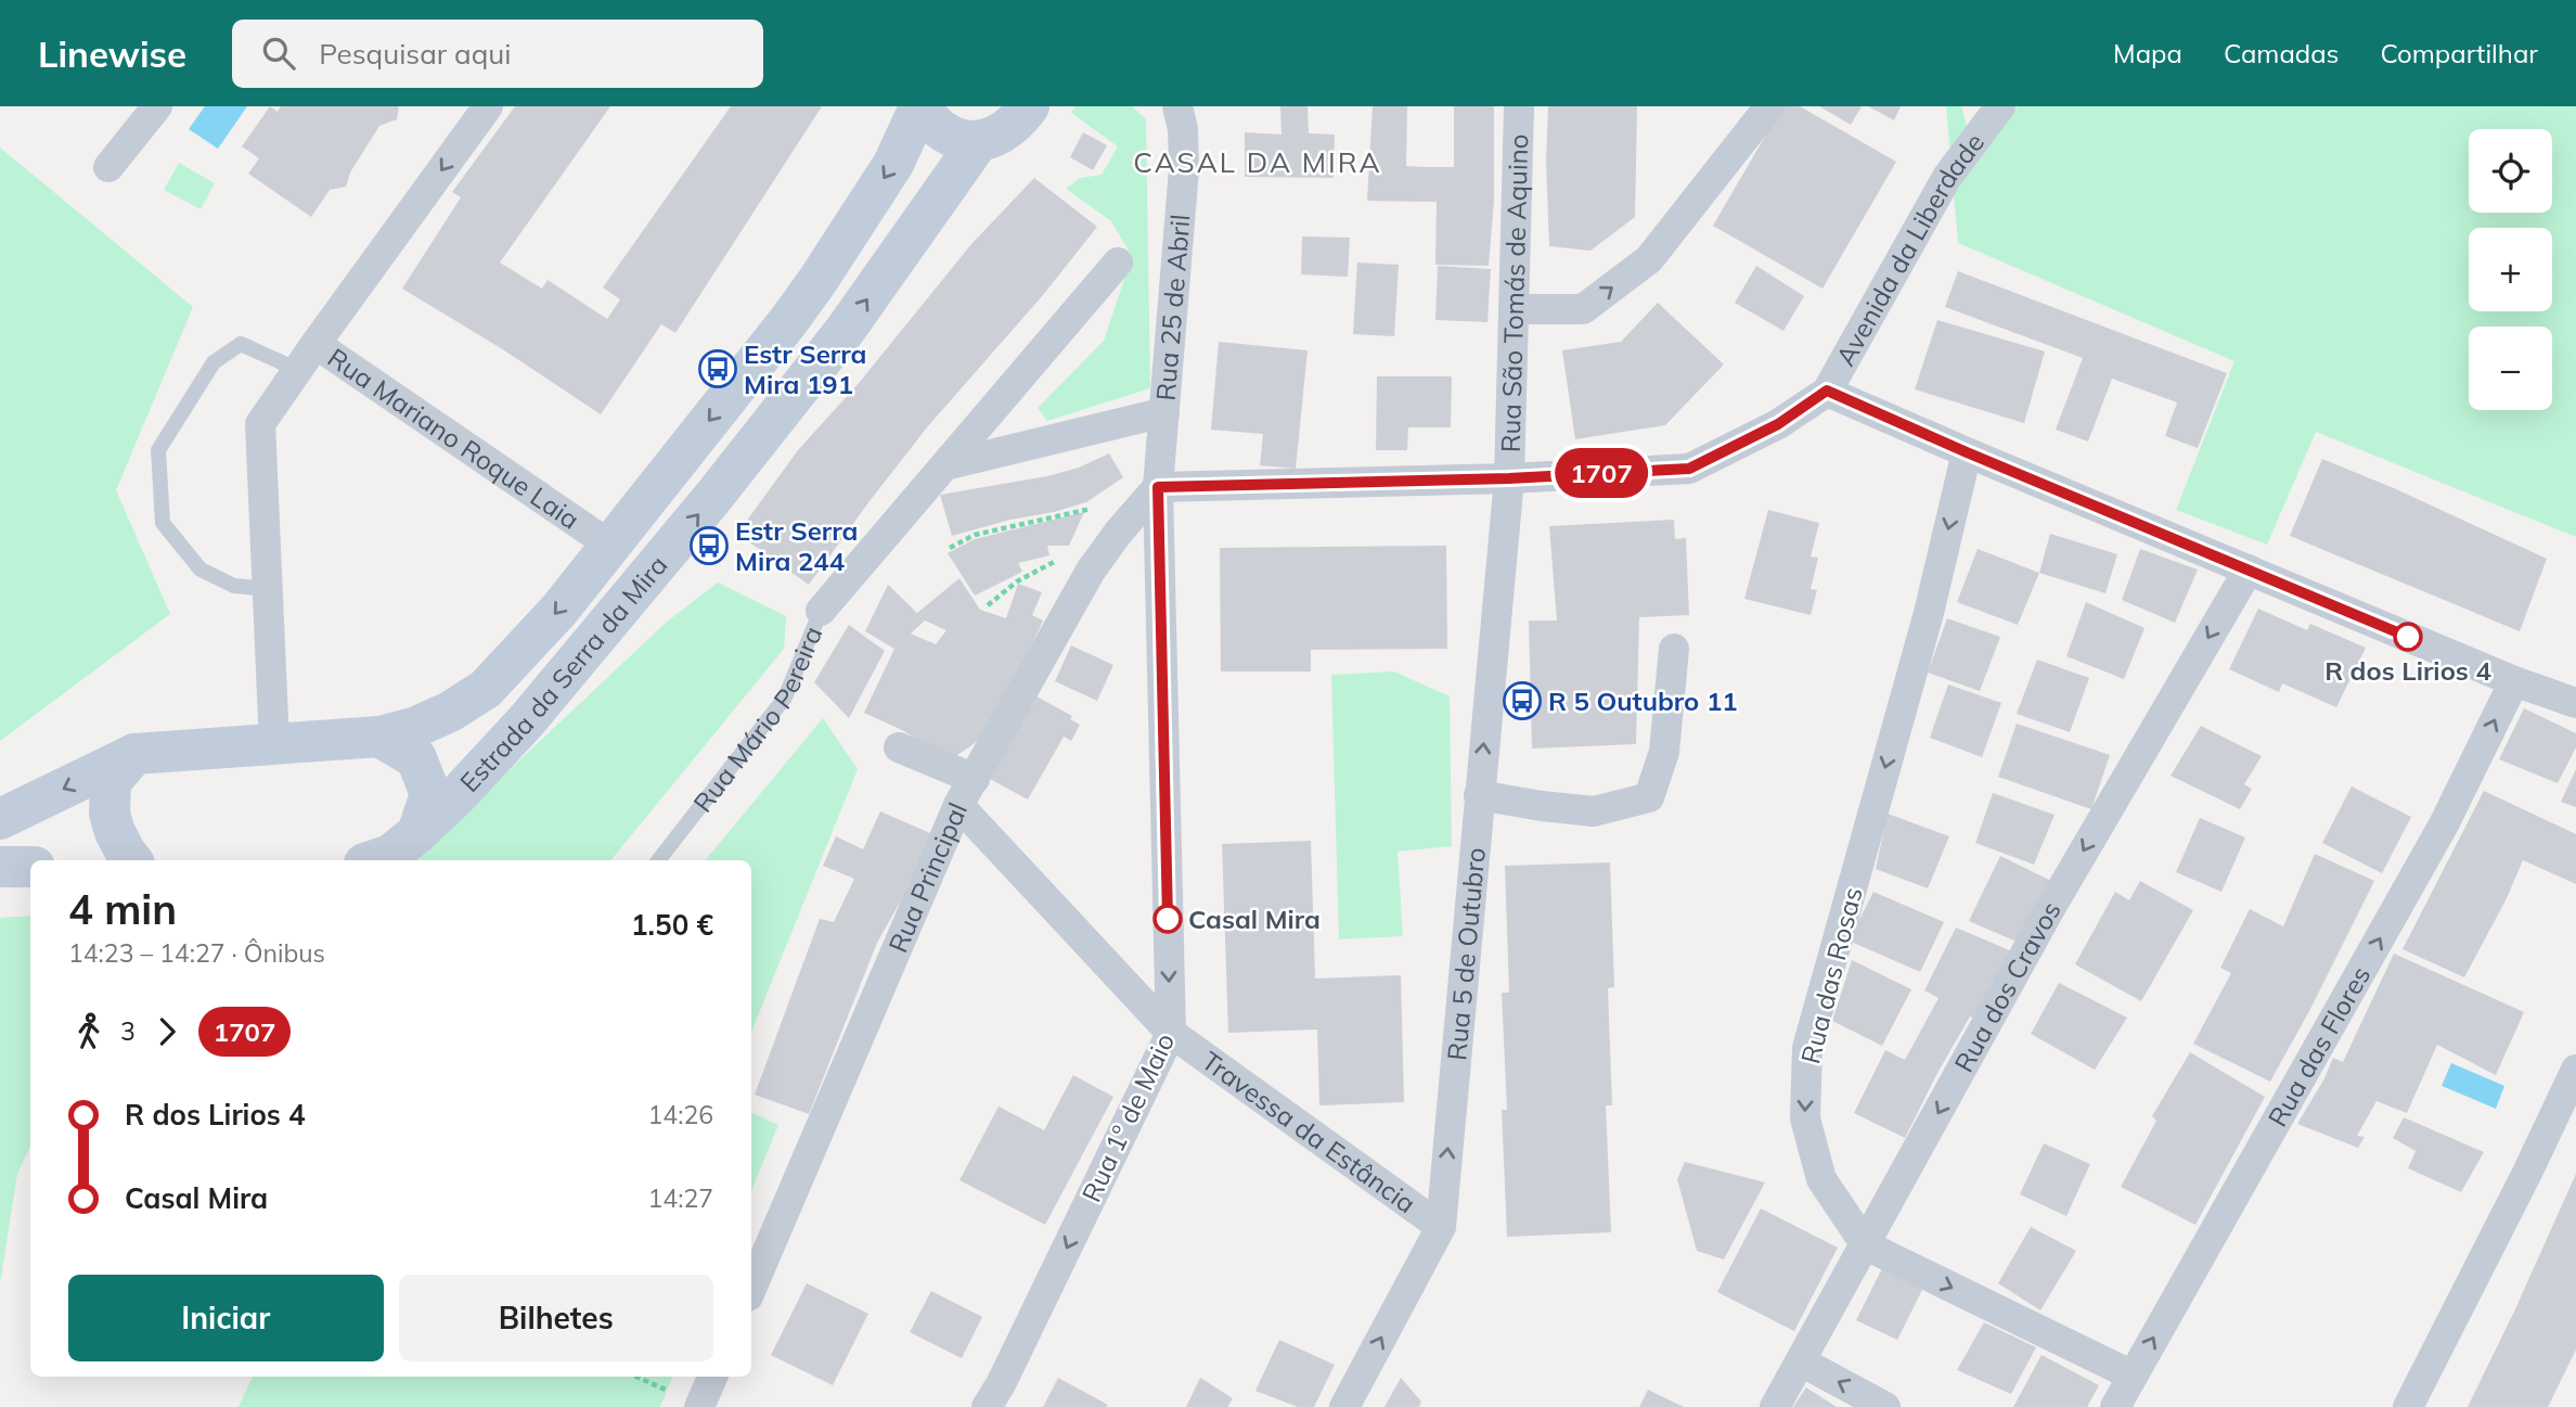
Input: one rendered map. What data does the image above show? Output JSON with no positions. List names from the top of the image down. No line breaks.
{"streets":{"street":["Avenida da Liberdade","Rua São Tomás de Aquino","Rua 25 de Abril","Rua Mariano Roque Laia","Estrada da Serra da Mira","Rua Mário Pereira","Rua Principal","Rua 5 de Outubro","Rua das Rosas","Rua dos Cravos","Rua das Flores","Rua 1º de Maio","Travessa da Estância"]},"crossings":[["Avenida da Liberdade","Rua São Tomás de Aquino"],["Avenida da Liberdade","Rua 25 de Abril"],["Avenida da Liberdade","Rua Principal"],["Avenida da Liberdade","Rua 5 de Outubro"],["Avenida da Liberdade","Rua 1º de Maio"],["Rua São Tomás de Aquino","Rua 5 de Outubro"],["Rua 25 de Abril","Rua Principal"],["Rua 25 de Abril","Rua 1º de Maio"],["Rua Mariano Roque Laia","Estrada da Serra da Mira"],["Rua Principal","Rua 1º de Maio"],["Rua Principal","Travessa da Estância"],["Rua 5 de Outubro","Travessa da Estância"],["Rua das Rosas","Rua dos Cravos"],["Rua 1º de Maio","Travessa da Estância"]],"one_way":["Rua Mariano Roque Laia","Rua 5 de Outubro","Rua das Rosas","Rua dos Cravos","Rua 1º de Maio"],"districts":["CASAL DA MIRA"],"places":{"bus stop":["Estr Serra Mira 191","Estr Serra Mira 244","R 5 Outubro 11"],"other":["R dos Lirios 4","Casal Mira"]},"lines":["bus line 1707"],"page":{"header":"Linewise","search":"Pesquisar aqui","nav":["Mapa","Camadas","Compartilhar"],"on_map":"1707","map_buttons":["+","−"],"heading":["4 min","14:23 – 14:27 · Ônibus","1.50 €"],"legs":["3","1707"],"list":[{"name":"R dos Lirios 4","value":"14:26"},{"name":"Casal Mira","value":"14:27"}],"buttons":["Iniciar","Bilhetes"]}}
